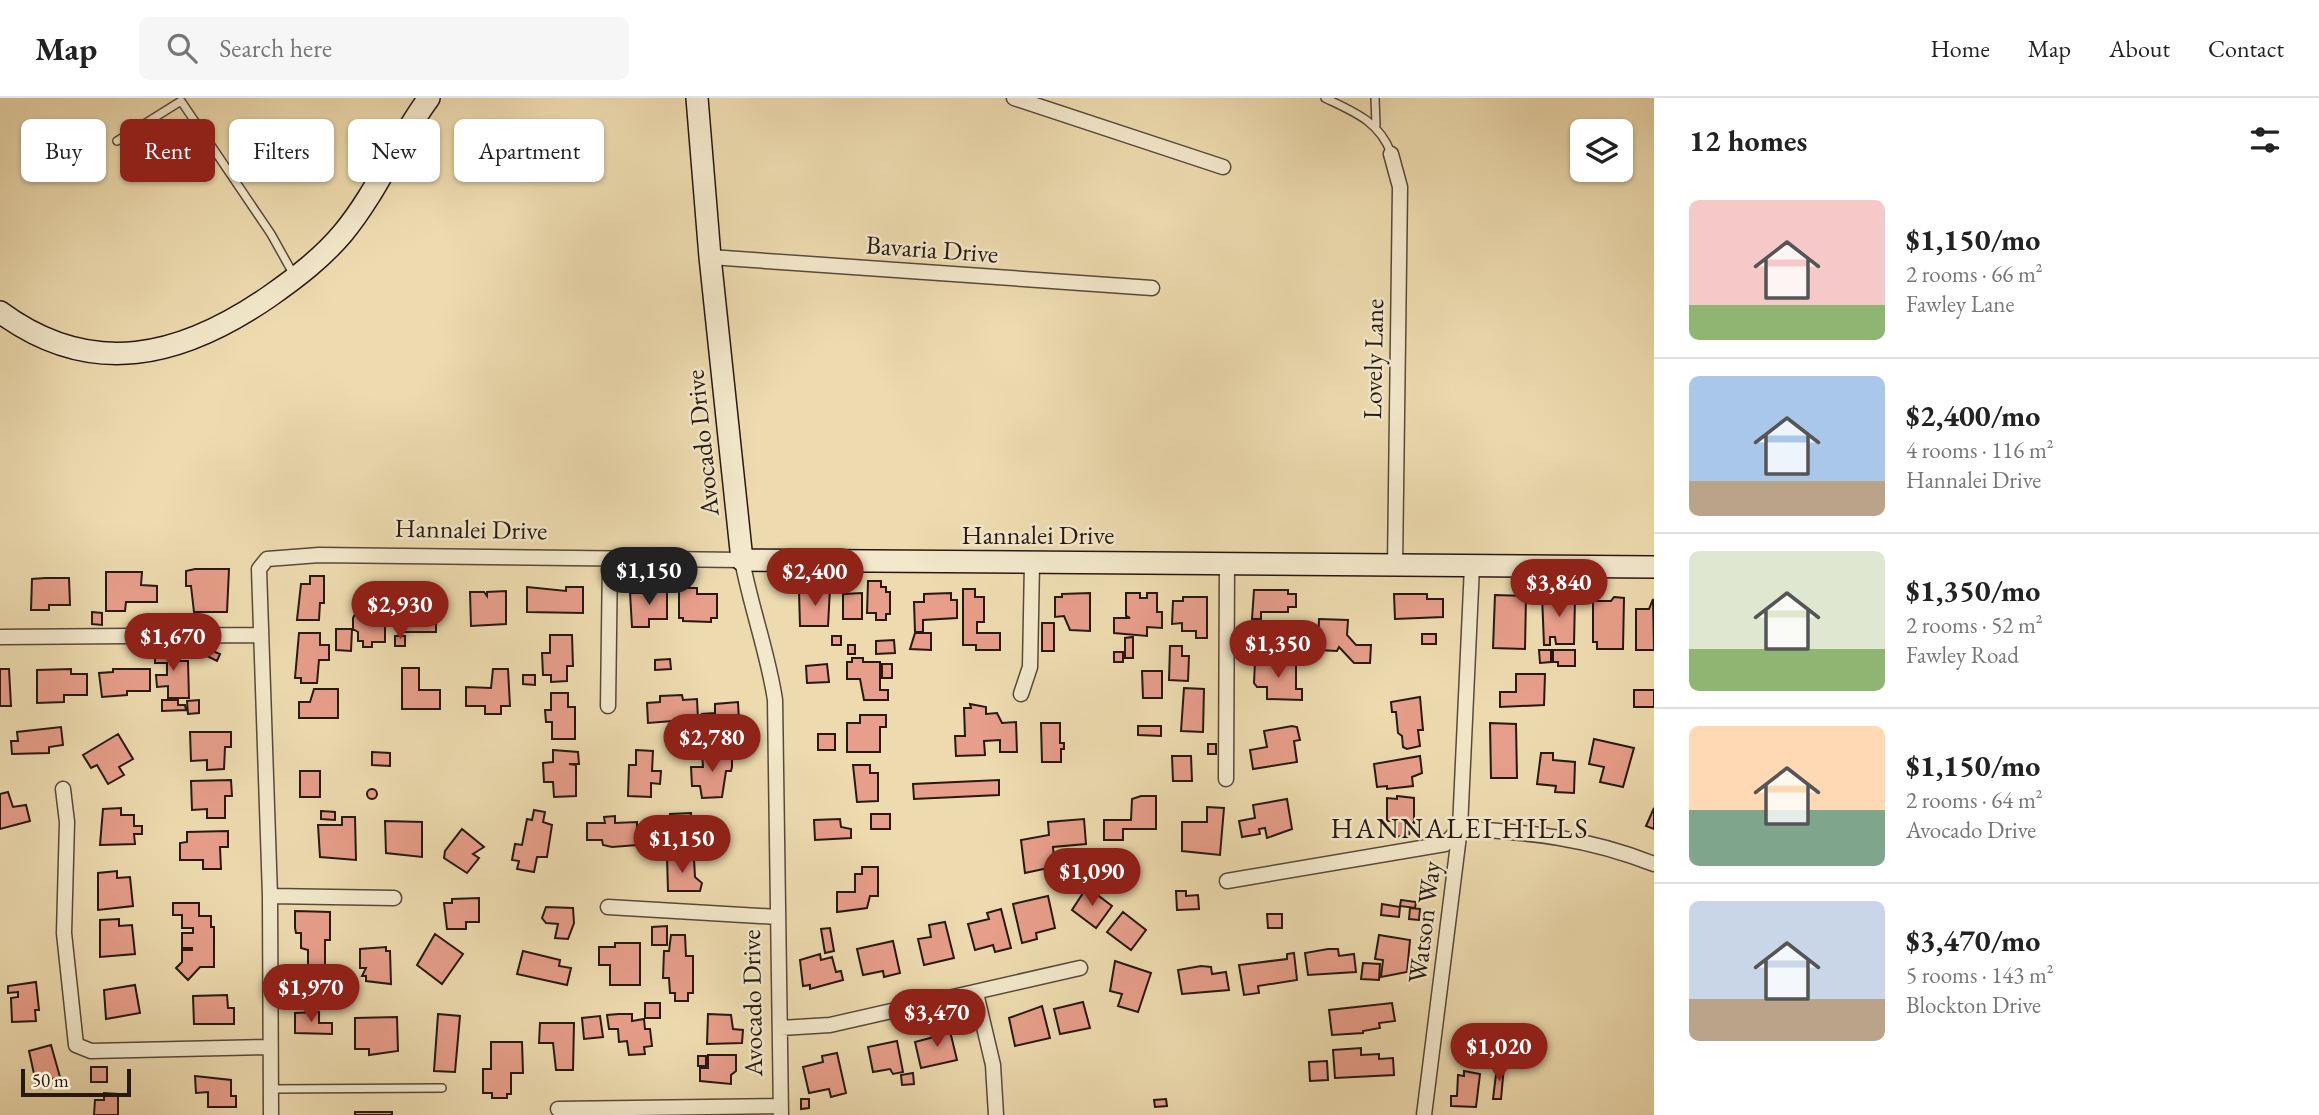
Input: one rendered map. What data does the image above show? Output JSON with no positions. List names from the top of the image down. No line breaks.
{"streets":{"street":["Bavaria Drive","Lovely Lane","Avocado Drive","Hannalei Drive","Watson Way"]},"crossings":[["Bavaria Drive","Avocado Drive"],["Lovely Lane","Hannalei Drive"],["Avocado Drive","Hannalei Drive"],["Hannalei Drive","Watson Way"]],"districts":["HANNALEI HILLS"],"scale_bar":"50 m","page":{"header":"Map","search":"Search here","nav":["Home","Map","About","Contact"],"heading":"12 homes","chip":["Buy","Rent","Filters","New","Apartment"],"list":[{"name":"$1,150/mo","note":"2 rooms · 66 m² · Fawley Lane"},{"name":"$2,400/mo","note":"4 rooms · 116 m² · Hannalei Drive"},{"name":"$1,350/mo","note":"2 rooms · 52 m² · Fawley Road"},{"name":"$1,150/mo","note":"2 rooms · 64 m² · Avocado Drive"},{"name":"$3,470/mo","note":"5 rooms · 143 m² · Blockton Drive"}],"price":["$1,150","$2,400","$3,840","$2,930","$1,670","$1,350","$2,780","$1,150","$1,090","$1,970","$3,470","$1,020"],"scale":"50 m"}}
